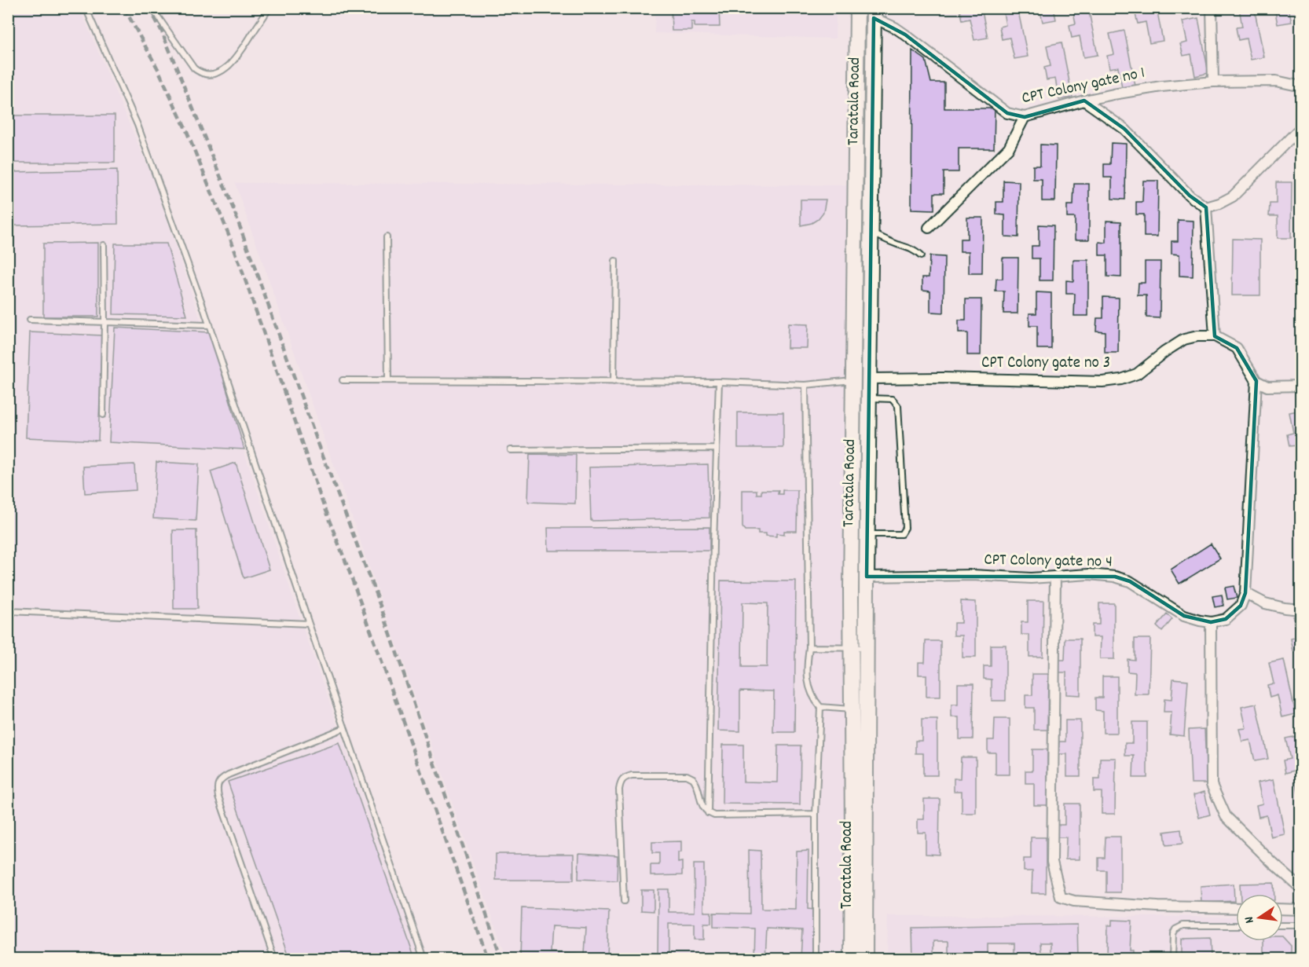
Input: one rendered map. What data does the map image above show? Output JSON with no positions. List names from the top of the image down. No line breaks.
{"streets":{"main road":["Taratala Road"],"street":["CPT Colony gate no 1","CPT Colony gate no 3","CPT Colony gate no 4"]},"crossings":[["CPT Colony gate no 1","Taratala Road"],["Taratala Road","CPT Colony gate no 3"],["Taratala Road","CPT Colony gate no 4"]],"north":"left"}
